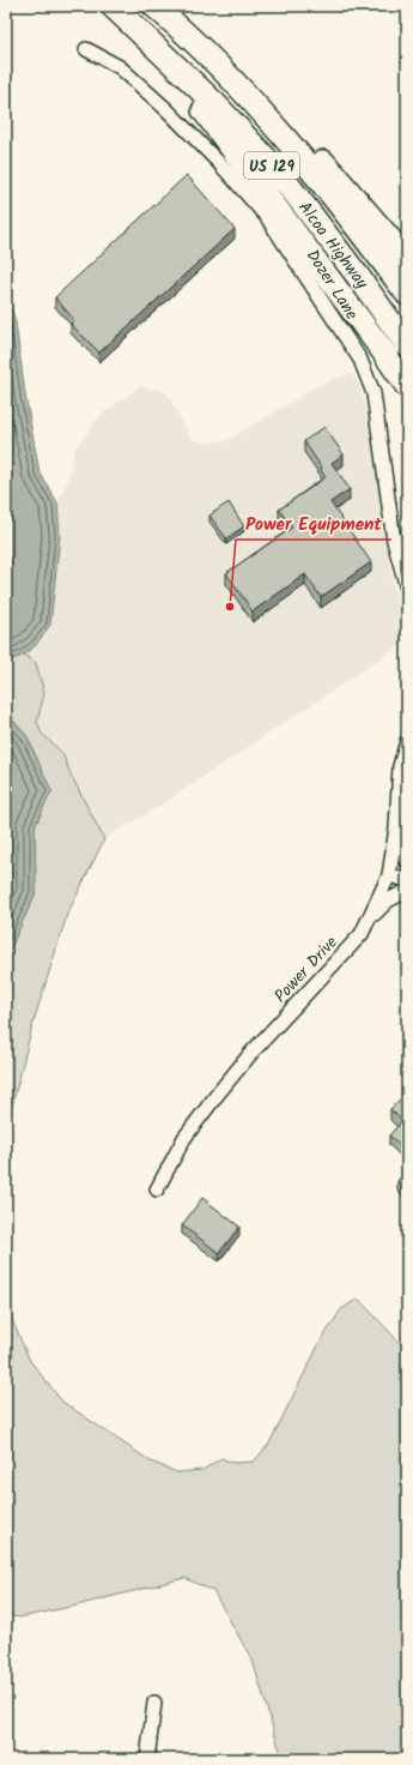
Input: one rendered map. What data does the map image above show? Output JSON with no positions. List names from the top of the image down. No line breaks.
{"streets":{"highway":["US 129","Alcoa Highway"],"street":["Dozer Lane","Power Drive"]},"places":["Power Equipment"]}
